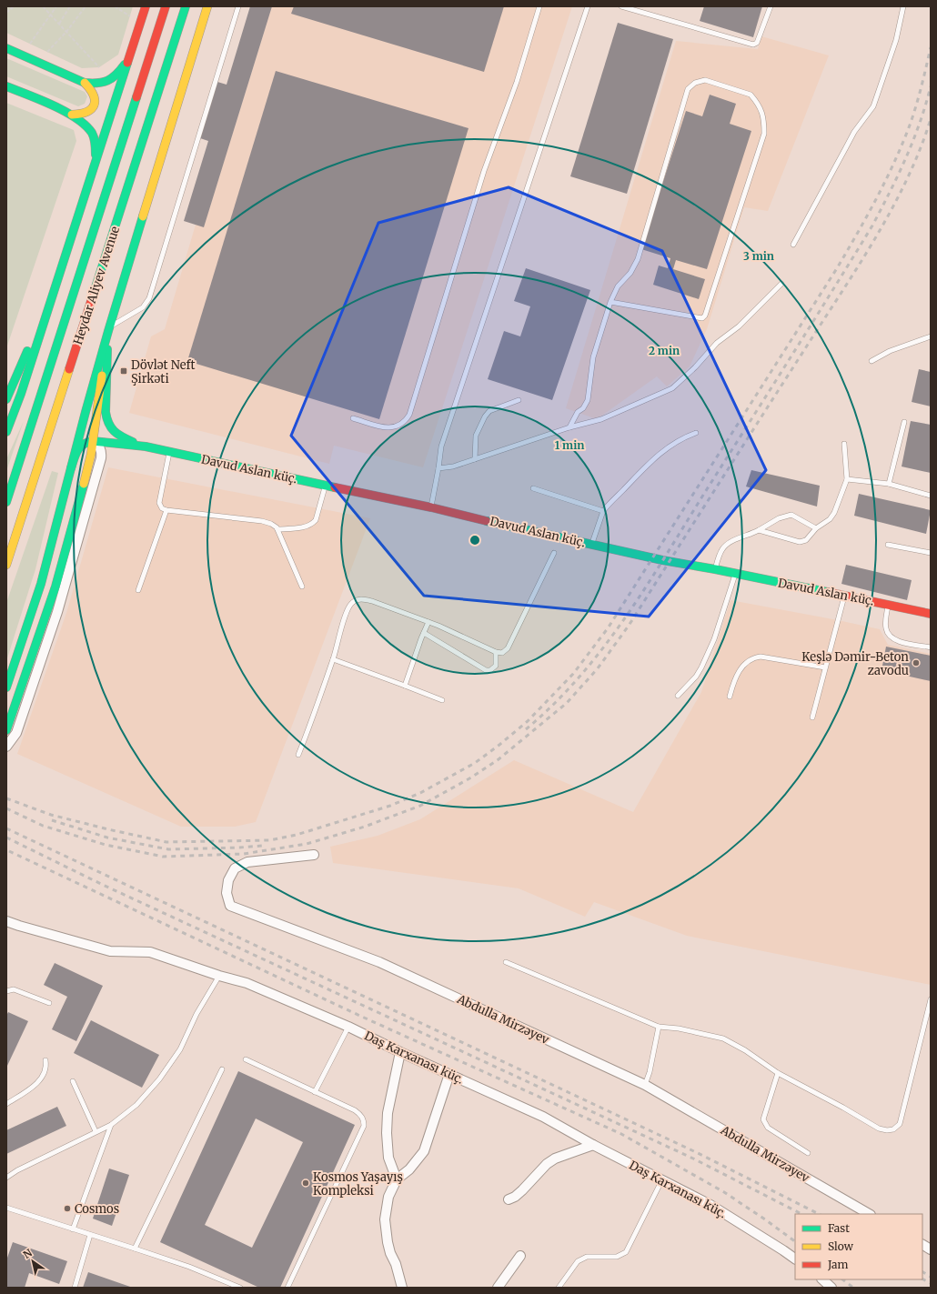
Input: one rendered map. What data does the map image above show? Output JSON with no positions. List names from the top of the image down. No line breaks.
{"streets":{"main road":["Heydar Aliyev Avenue","Davud Aslan küç."],"street":["Abdulla Mirzəyev","Daş Karxanası küç."]},"places":{"transit":["Dövlət Neft Şirkəti"],"other":["Keşlə Dəmir-Beton zavodu","Kosmos Yaşayış Kompleksi","Cosmos"]},"legend":["Fast","Slow","Jam"],"north":"top left","rings":["3 min","2 min","1 min"]}
